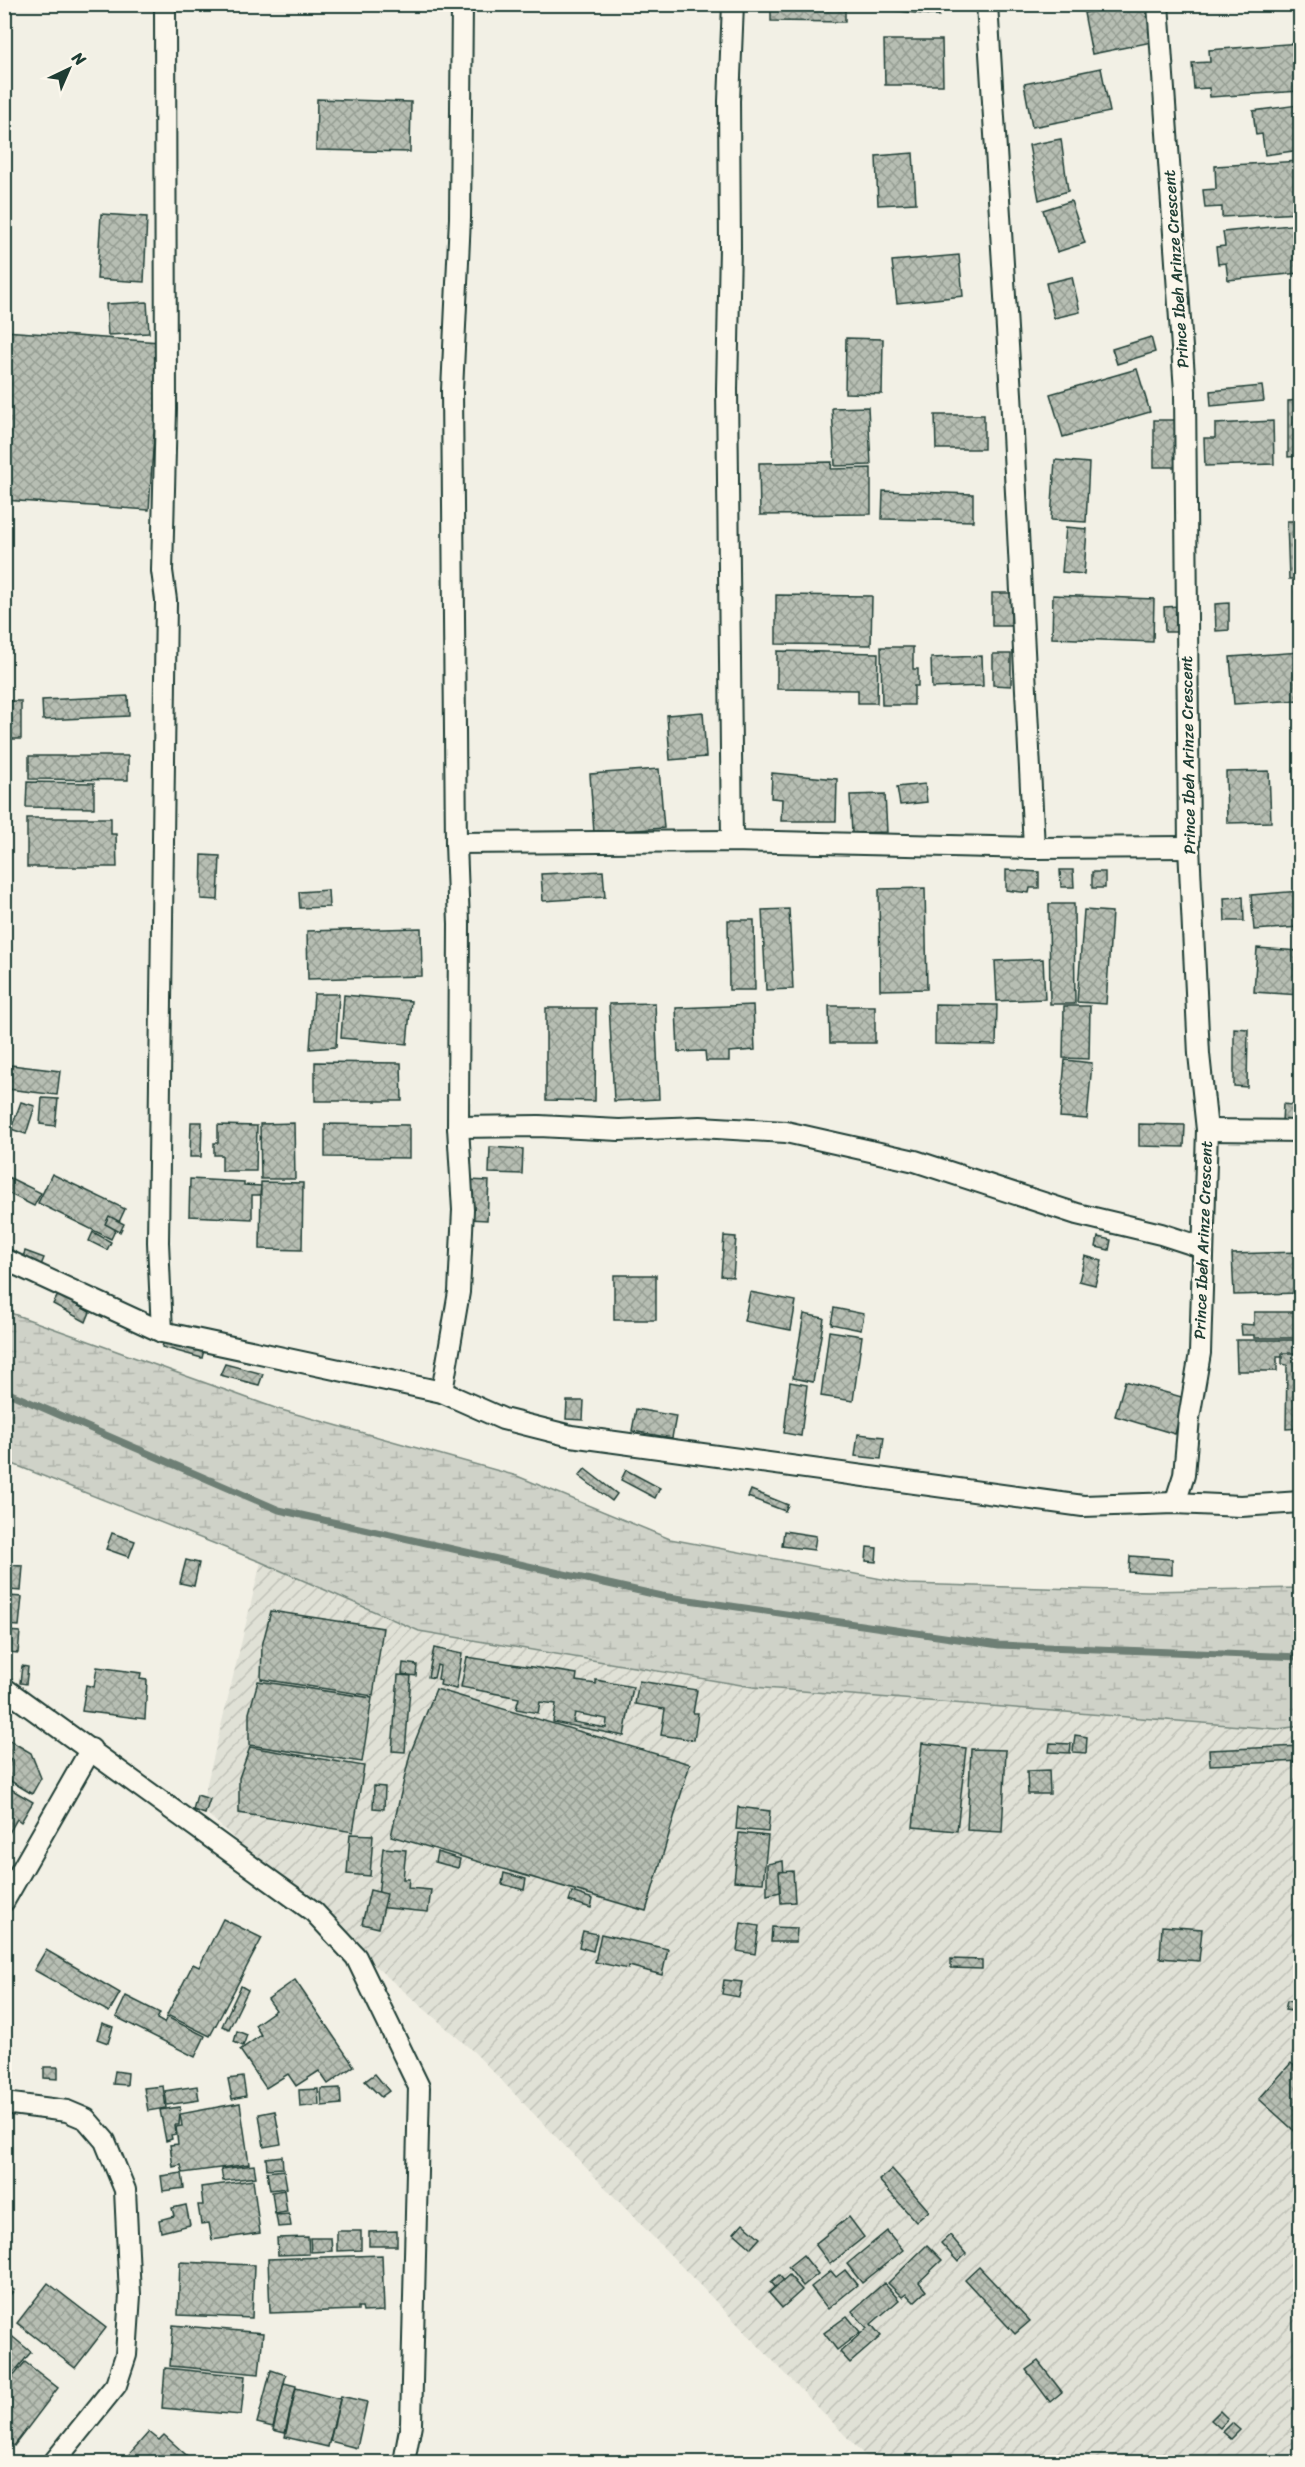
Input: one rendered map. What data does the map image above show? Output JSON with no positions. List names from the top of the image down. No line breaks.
{"streets":{"street":["Prince Ibeh Arinze Crescent"]},"north":"top right"}
